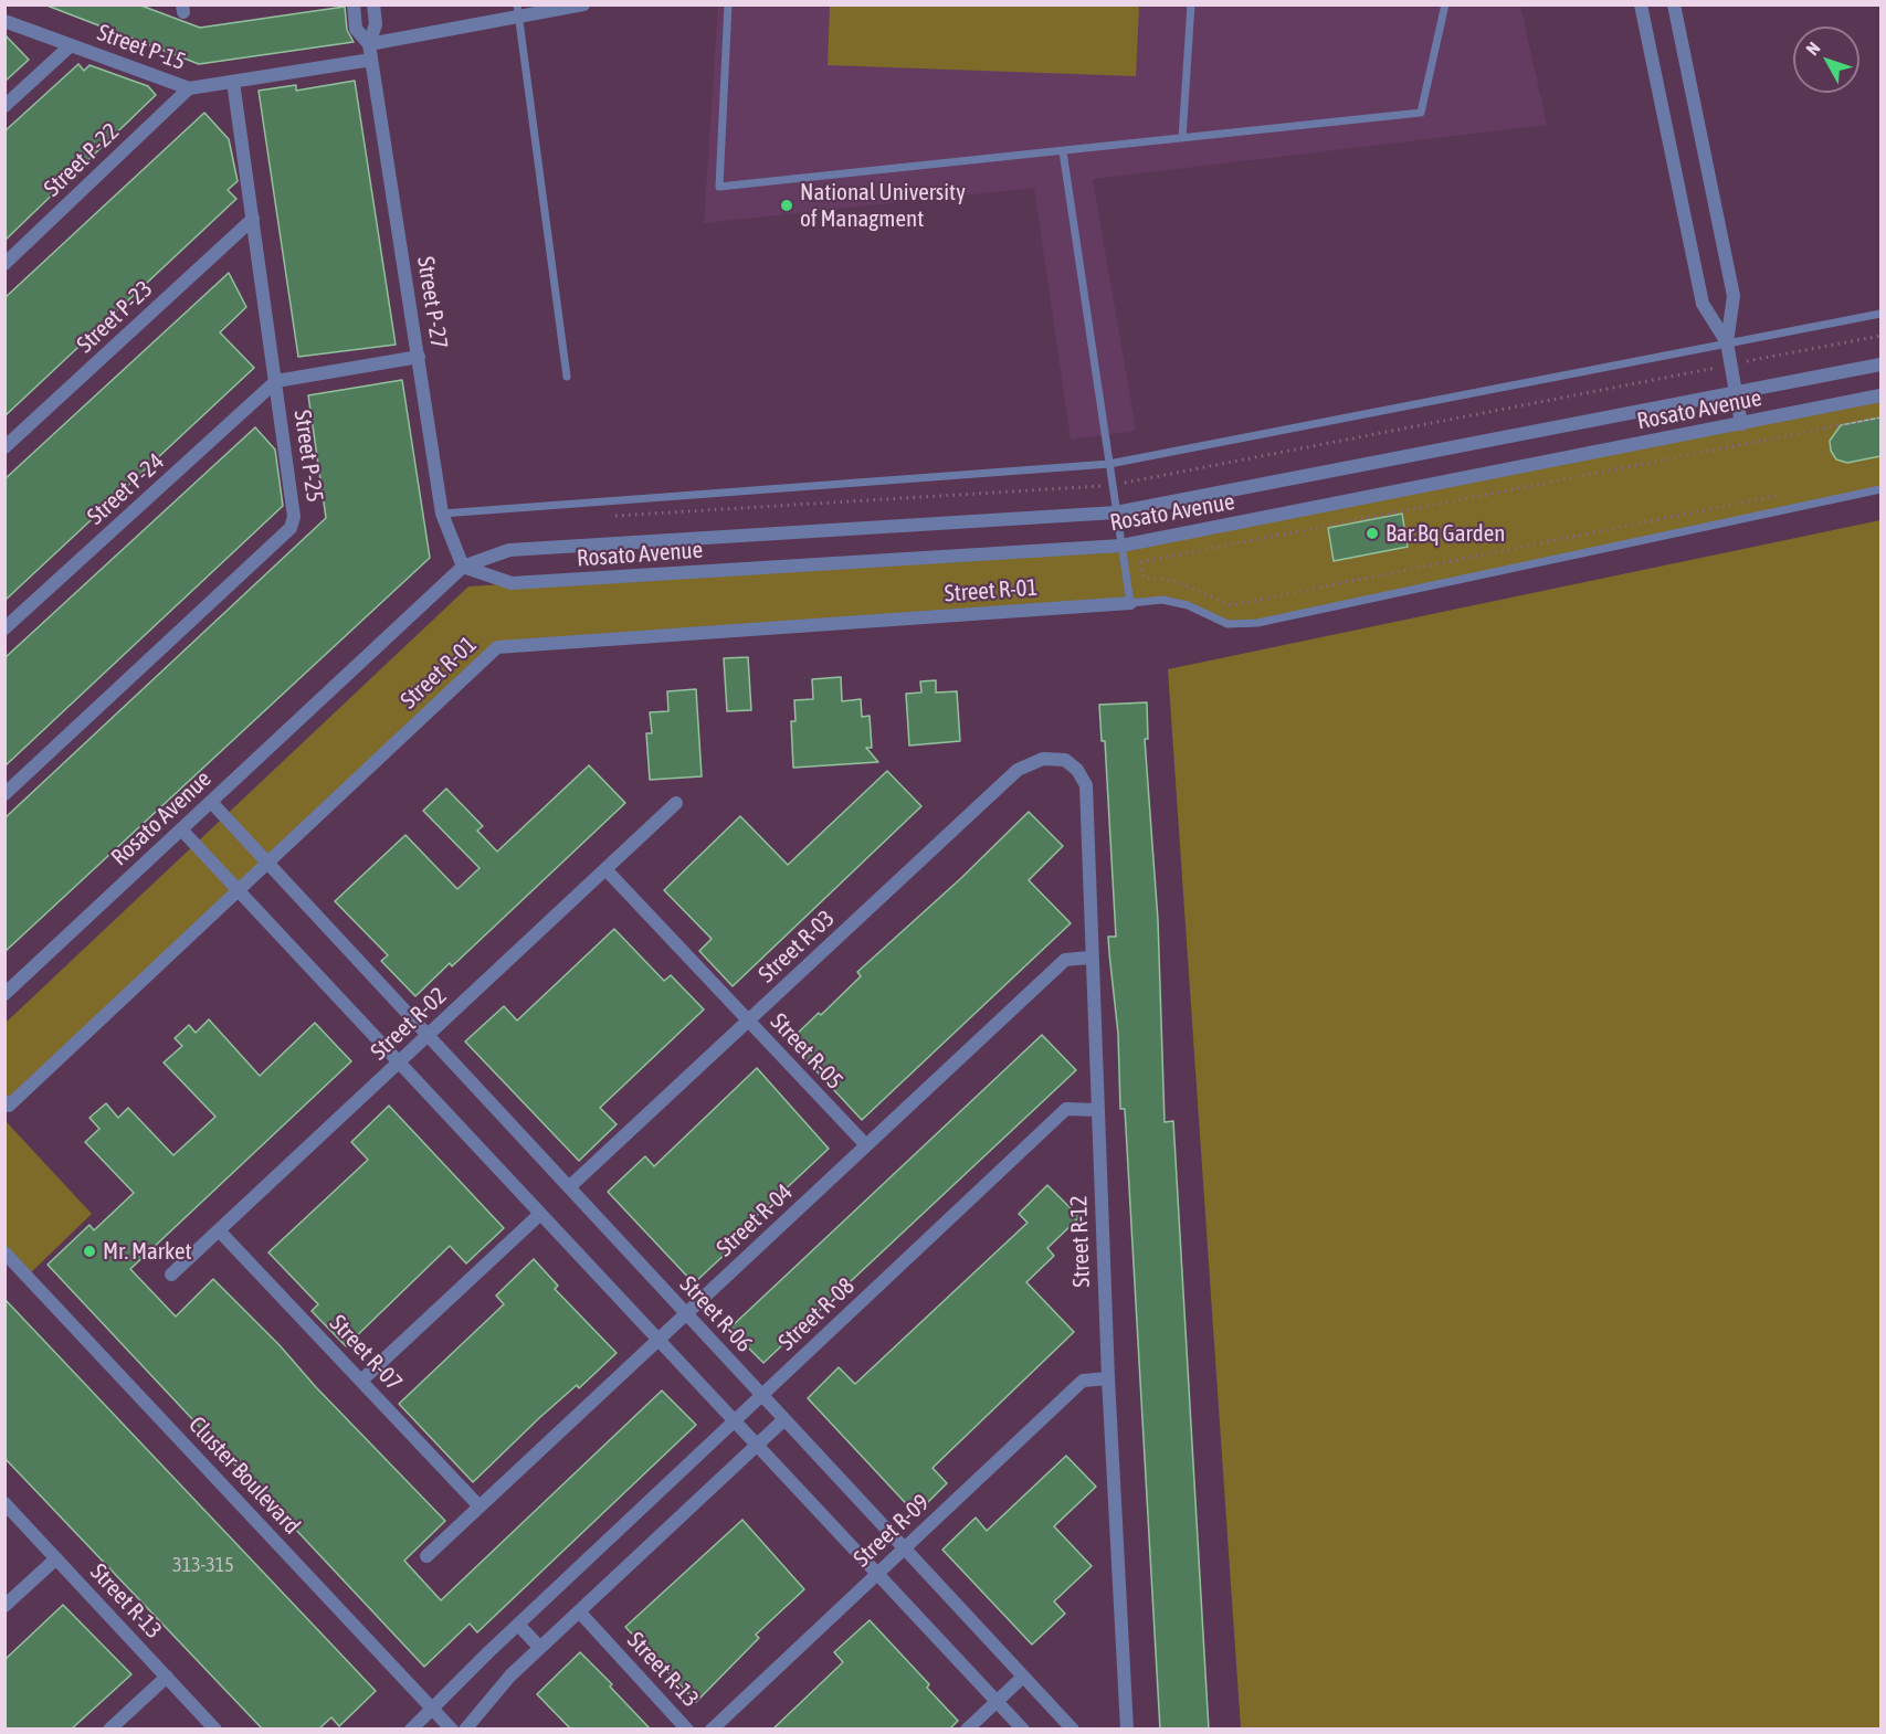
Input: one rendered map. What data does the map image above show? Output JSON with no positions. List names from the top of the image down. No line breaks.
{"streets":{"street":["Street P-15","Street P-22","Street P-27","Street P-23","Rosato Avenue","Street P-25","Street P-24","Street R-01","Street R-03","Street R-02","Street R-05","Street R-04","Street R-12","Street R-06","Street R-08","Street R-07","Cluster Boulevard","Street R-09","Street R-13"]},"crossings":[["Street P-15","Street P-22"],["Street P-27","Rosato Avenue"],["Street P-23","Street P-25"],["Rosato Avenue","Street R-06"],["Street P-25","Street P-24"],["Street R-01","Street R-06"],["Street R-03","Street R-05"],["Street R-03","Street R-12"],["Street R-03","Street R-06"],["Street R-02","Street R-05"],["Street R-02","Street R-06"],["Street R-02","Street R-07"],["Street R-05","Street R-04"],["Street R-04","Street R-12"],["Street R-04","Street R-06"],["Street R-04","Street R-07"],["Street R-12","Street R-08"],["Street R-12","Street R-09"],["Street R-06","Street R-08"],["Street R-06","Street R-09"],["Street R-08","Cluster Boulevard"]],"places":["National University of Managment","Bar.Bq Garden","Mr. Market"],"house_numbers":["313-315"],"north":"top left"}
